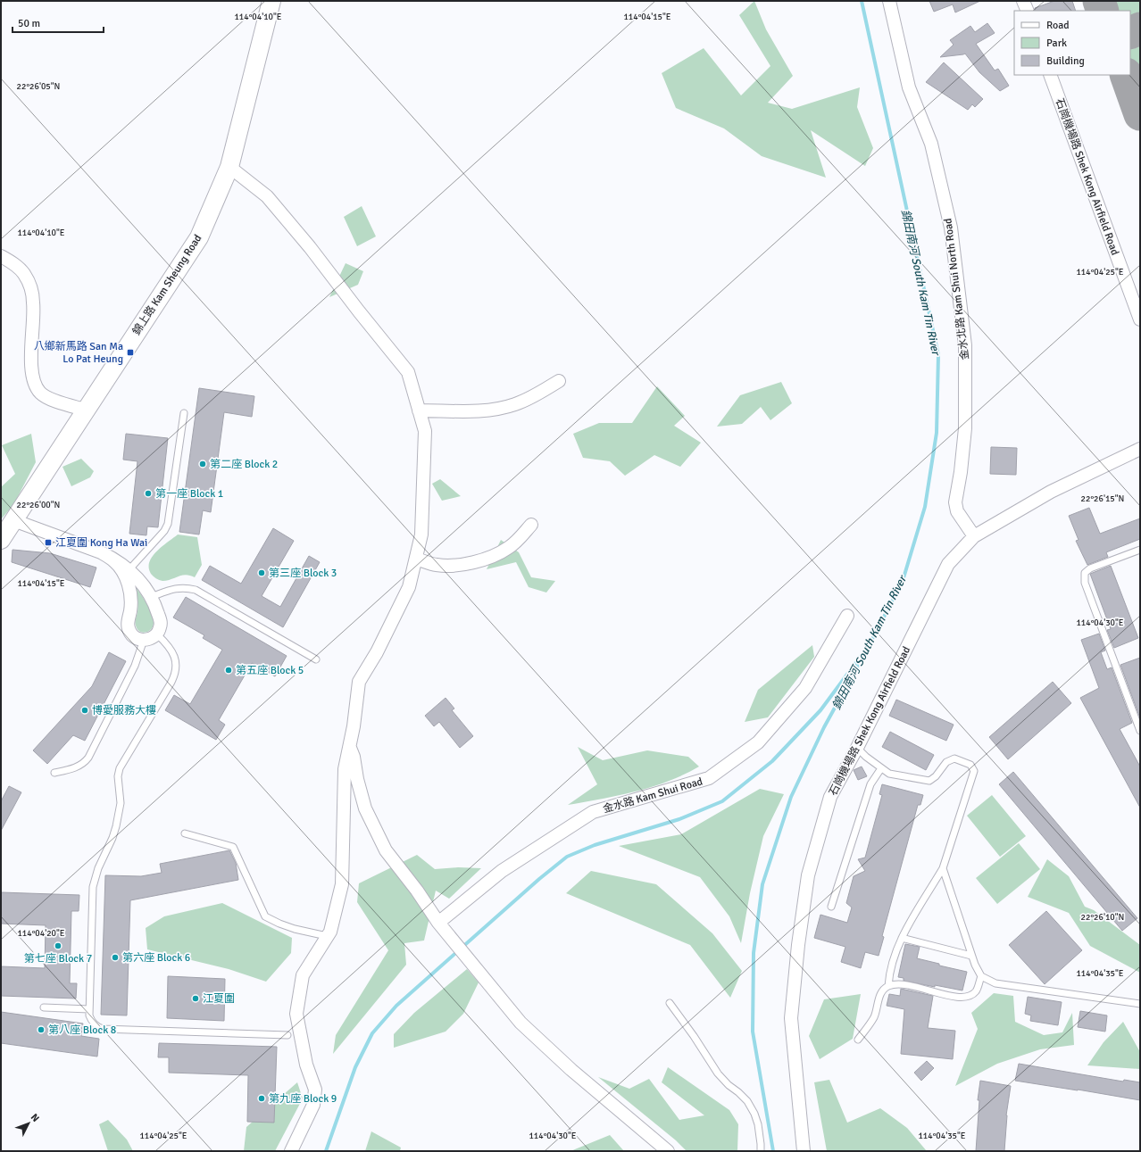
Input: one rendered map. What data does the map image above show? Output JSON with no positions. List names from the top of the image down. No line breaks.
{"streets":{"main road":["錦上路 Kam Sheung Road"],"street":["石崗機場路 Shek Kong Airfield Road","金水北路 Kam Shui North Road","金水路 Kam Shui Road"]},"crossings":[["石崗機場路 Shek Kong Airfield Road","金水北路 Kam Shui North Road"]],"water":["錦田南河 South Kam Tin River"],"places":{"transit":["八鄉新馬路 San Ma Lo Pat Heung","江夏圍 Kong Ha Wai"],"other":["第二座 Block 2","第一座 Block 1","第三座 Block 3","第五座 Block 5","博愛服務大樓","第七座 Block 7","第六座 Block 6","江夏圍","第八座 Block 8","第九座 Block 9"]},"legend":["Road","Park","Building"],"scale_bar":"50 m","north":"top right","coordinates":["114°04'15\"E","114°04'10\"E","22°26'05\"N","114°04'25\"E","22°26'15\"N","22°26'00\"N","114°04'30\"E","22°26'10\"N","114°04'20\"E","114°04'35\"E"]}
